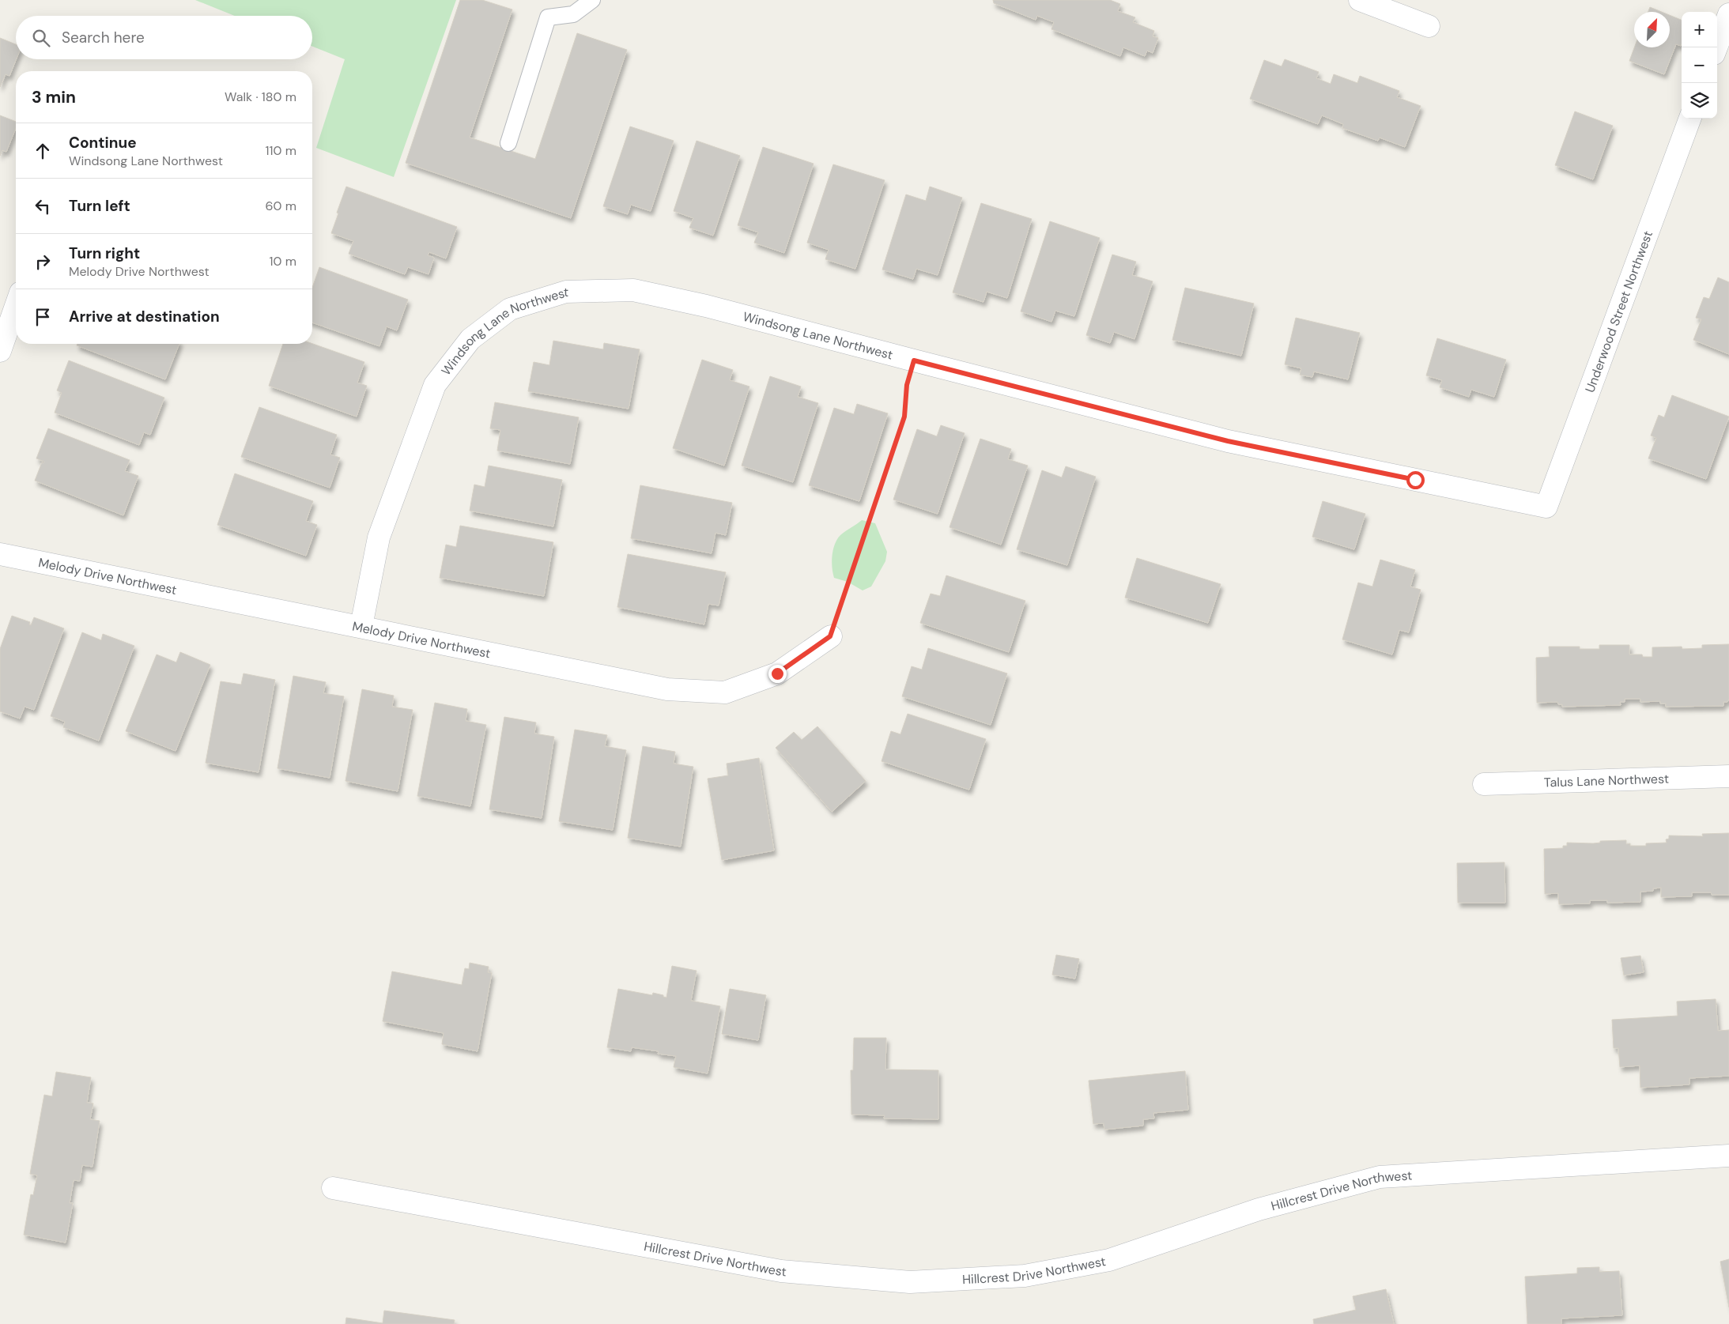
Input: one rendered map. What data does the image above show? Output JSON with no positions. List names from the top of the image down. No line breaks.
{"streets":{"street":["Underwood Street Northwest","Windsong Lane Northwest","Melody Drive Northwest","Talus Lane Northwest","Hillcrest Drive Northwest"]},"crossings":[["Underwood Street Northwest","Windsong Lane Northwest"],["Windsong Lane Northwest","Melody Drive Northwest"]],"north":"top right","page":{"map_buttons":["+","−"],"search":"Search here","heading":["3 min","Walk · 180 m"],"list":[["Continue","Windsong Lane Northwest","110 m"],["Turn left","60 m"],["Turn right","Melody Drive Northwest","10 m"],"Arrive at destination"]}}
